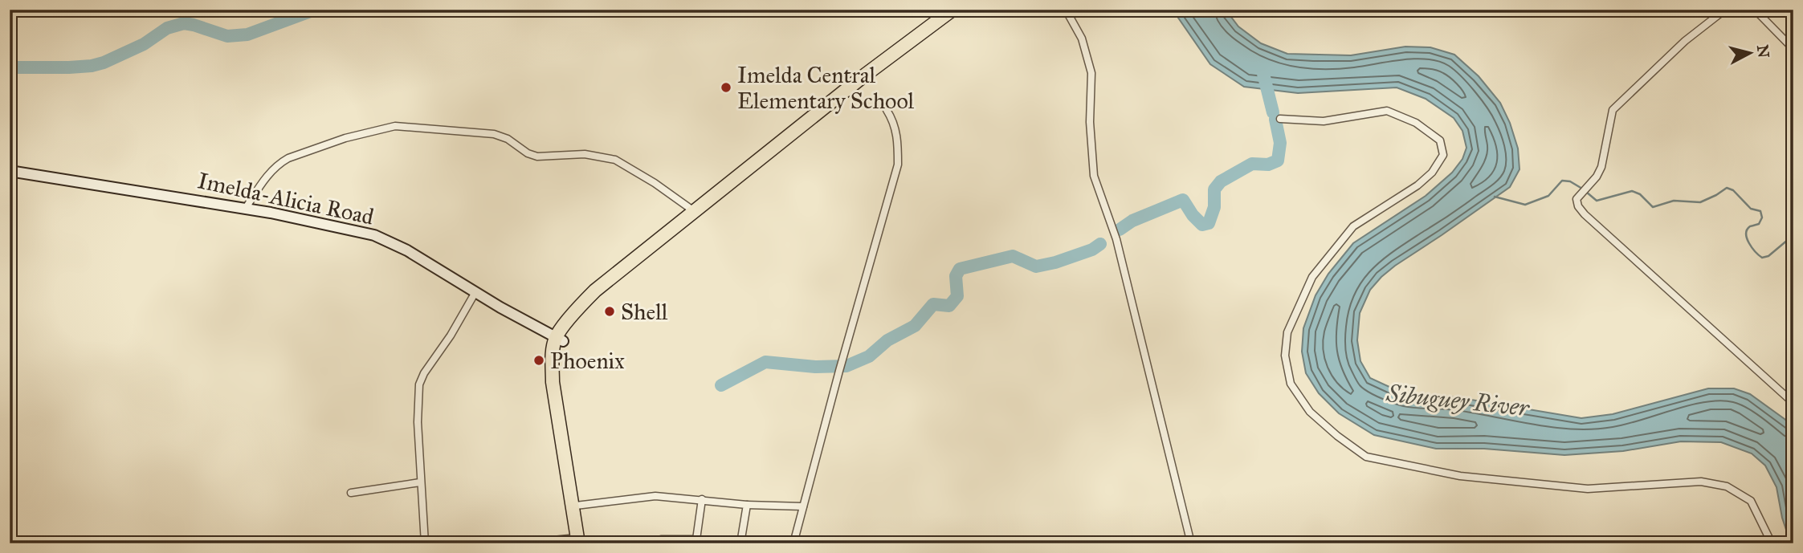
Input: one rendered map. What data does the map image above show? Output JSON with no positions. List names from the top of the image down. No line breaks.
{"streets":{"main road":["Imelda-Alicia Road"]},"water":["Sibuguey River"],"places":["Imelda Central Elementary School","Shell","Phoenix"],"north":"right"}
